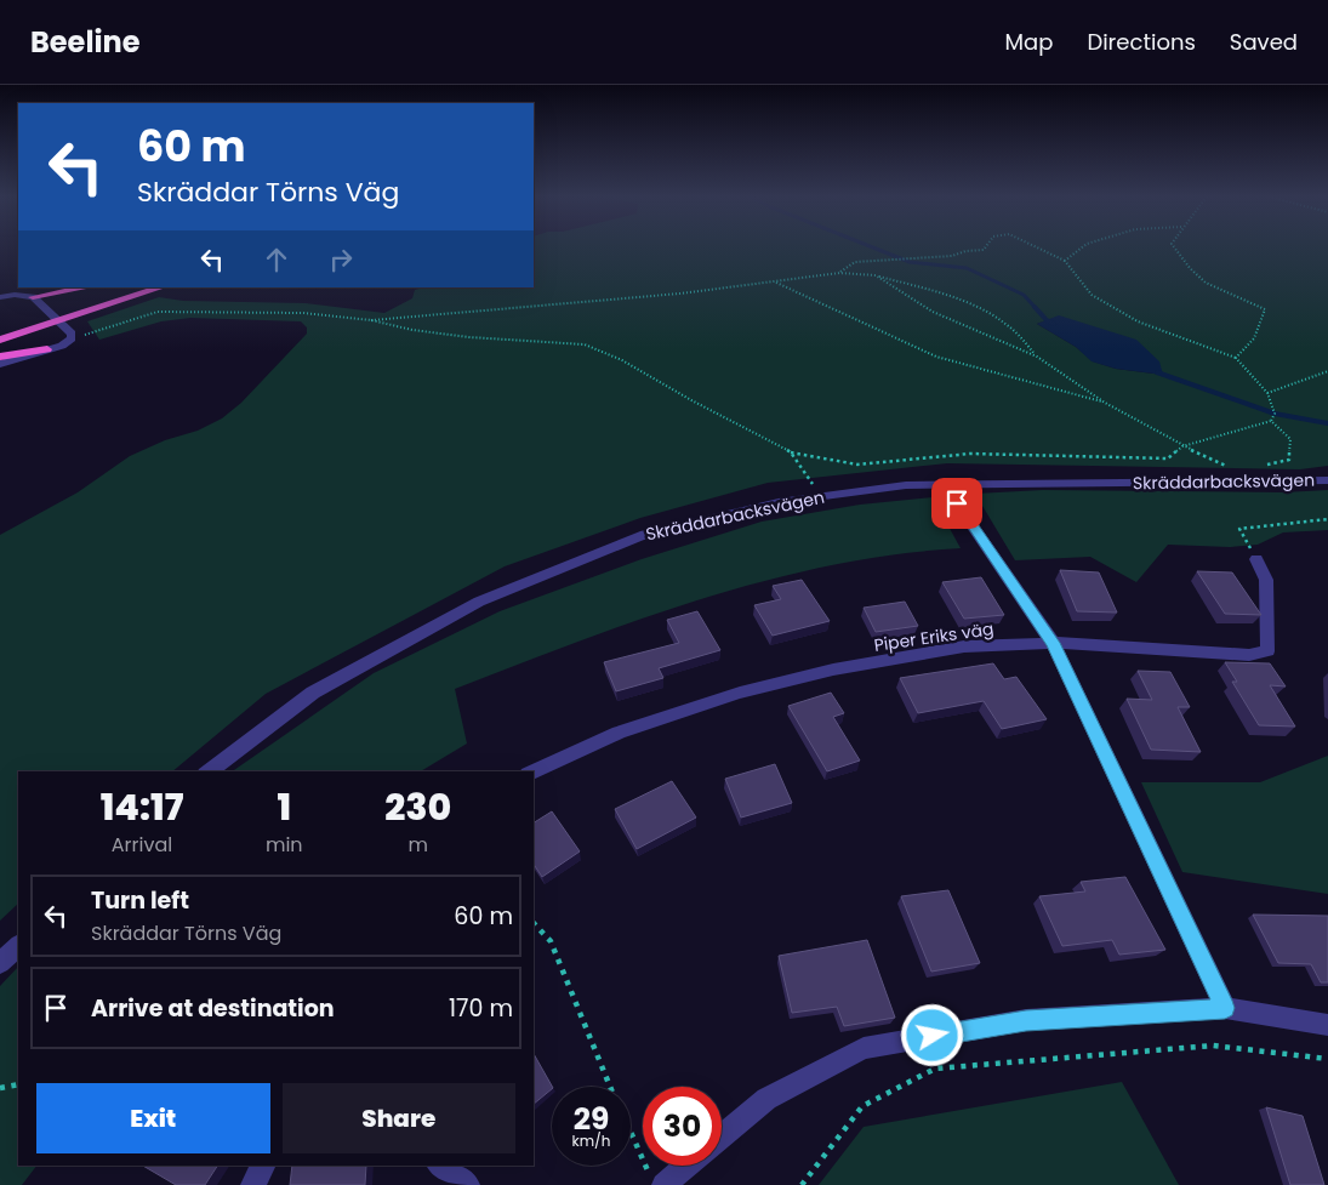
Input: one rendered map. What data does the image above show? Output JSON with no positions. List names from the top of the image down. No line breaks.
{"streets":{"street":["Skräddarbacksvägen","Piper Eriks väg"]},"page":{"header":"Beeline","nav":["Map","Directions","Saved"],"turn":["60 m","Skräddar Törns Väg"],"eta":["14:17","Arrival","1","min","230","m"],"list":[{"name":"Turn left","note":"Skräddar Törns Väg","value":"60 m"},{"name":"Arrive at destination","value":"170 m"}],"buttons":["Exit","Share"],"speed":"29 km/h","limit":"30"}}
